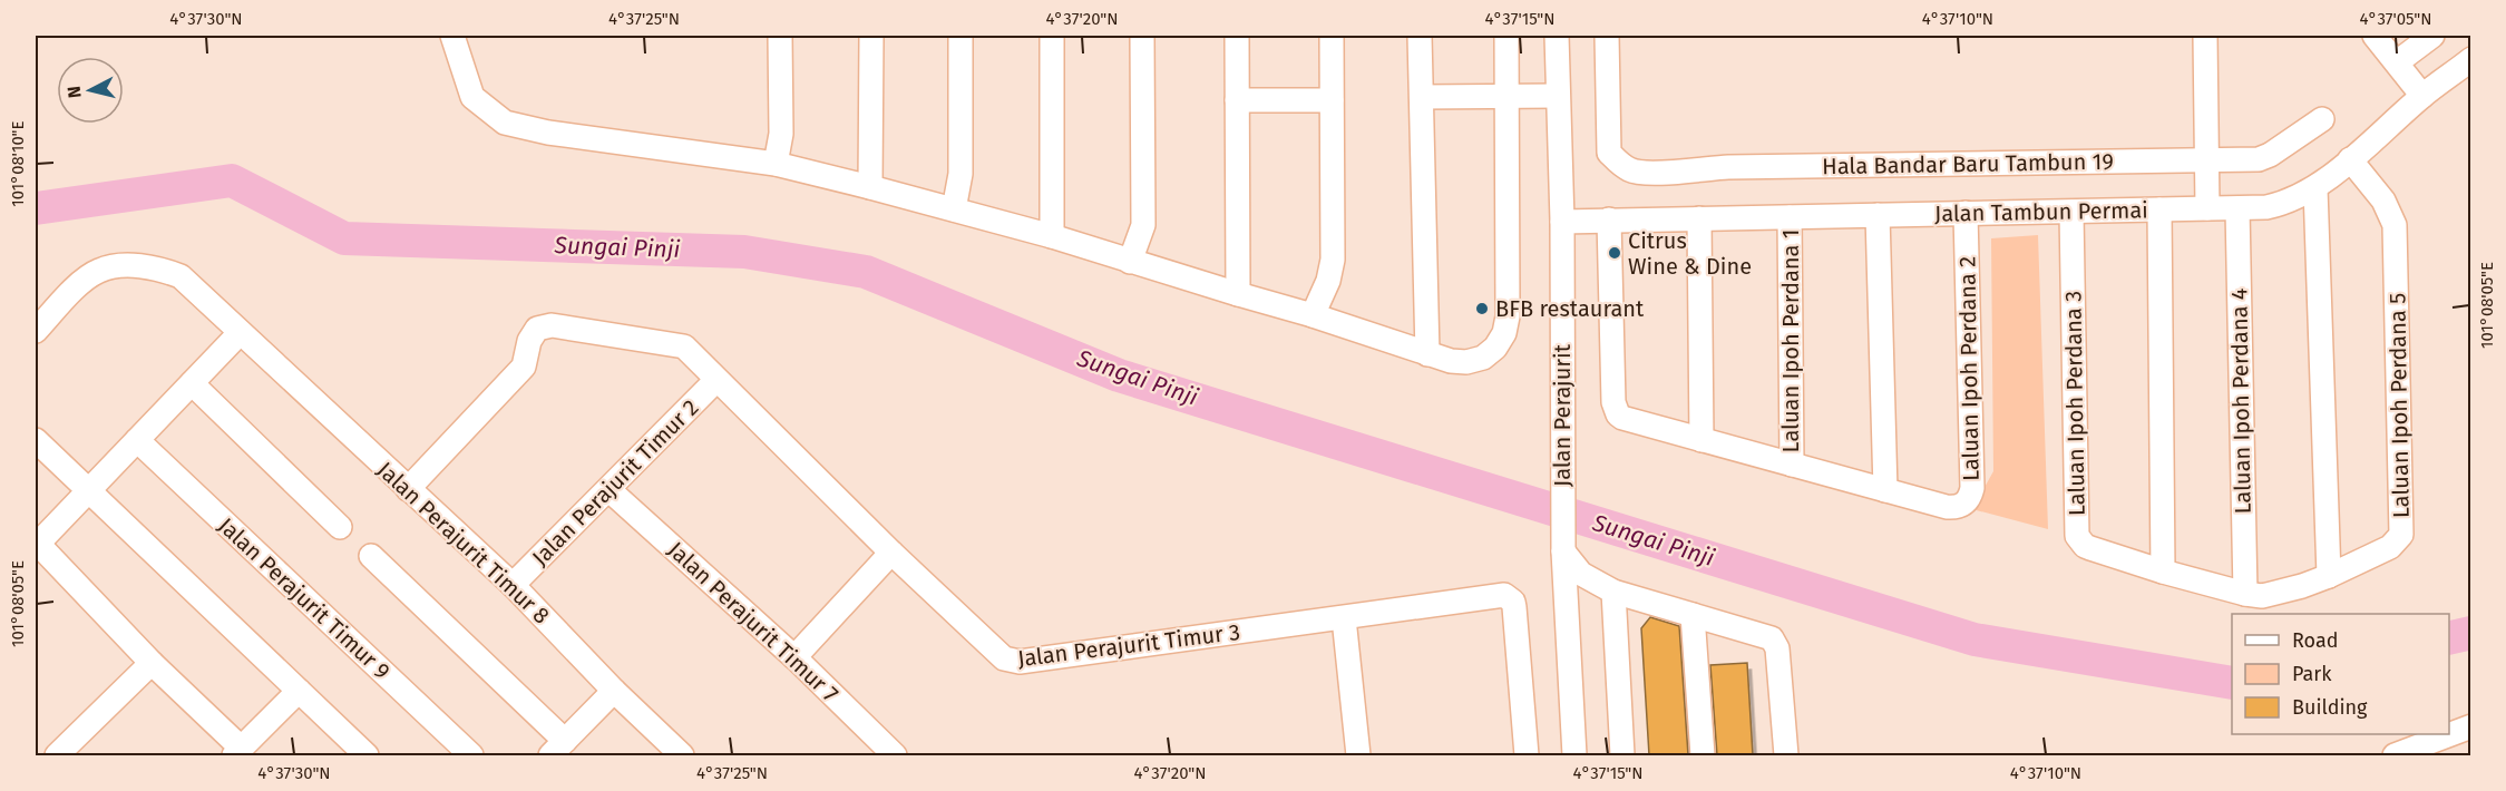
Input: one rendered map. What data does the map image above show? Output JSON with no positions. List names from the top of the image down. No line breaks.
{"streets":{"street":["Hala Bandar Baru Tambun 19","Jalan Tambun Permai","Laluan Ipoh Perdana 1","Laluan Ipoh Perdana 2","Laluan Ipoh Perdana 4","Laluan Ipoh Perdana 3","Laluan Ipoh Perdana 5","Jalan Perajurit","Jalan Perajurit Timur 2","Jalan Perajurit Timur 8","Jalan Perajurit Timur 9","Jalan Perajurit Timur 7","Jalan Perajurit Timur 3"]},"crossings":[["Jalan Tambun Permai","Laluan Ipoh Perdana 1"],["Jalan Tambun Permai","Laluan Ipoh Perdana 2"],["Jalan Tambun Permai","Laluan Ipoh Perdana 4"],["Jalan Tambun Permai","Laluan Ipoh Perdana 3"],["Jalan Tambun Permai","Laluan Ipoh Perdana 5"],["Jalan Tambun Permai","Jalan Perajurit"],["Laluan Ipoh Perdana 1","Laluan Ipoh Perdana 2"],["Laluan Ipoh Perdana 4","Laluan Ipoh Perdana 3"],["Laluan Ipoh Perdana 4","Laluan Ipoh Perdana 5"],["Laluan Ipoh Perdana 3","Laluan Ipoh Perdana 5"],["Jalan Perajurit Timur 2","Jalan Perajurit Timur 8"],["Jalan Perajurit Timur 2","Jalan Perajurit Timur 7"],["Jalan Perajurit Timur 2","Jalan Perajurit Timur 3"],["Jalan Perajurit Timur 8","Jalan Perajurit Timur 3"]],"water":["Sungai Pinji"],"places":["Citrus Wine & Dine","BFB restaurant"],"legend":["Road","Park","Building"],"north":"left","coordinates":["4°37'30\"N","4°37'25\"N","4°37'20\"N","4°37'15\"N","4°37'10\"N","4°37'05\"N","101°08'10\"E","101°08'05\"E"]}
